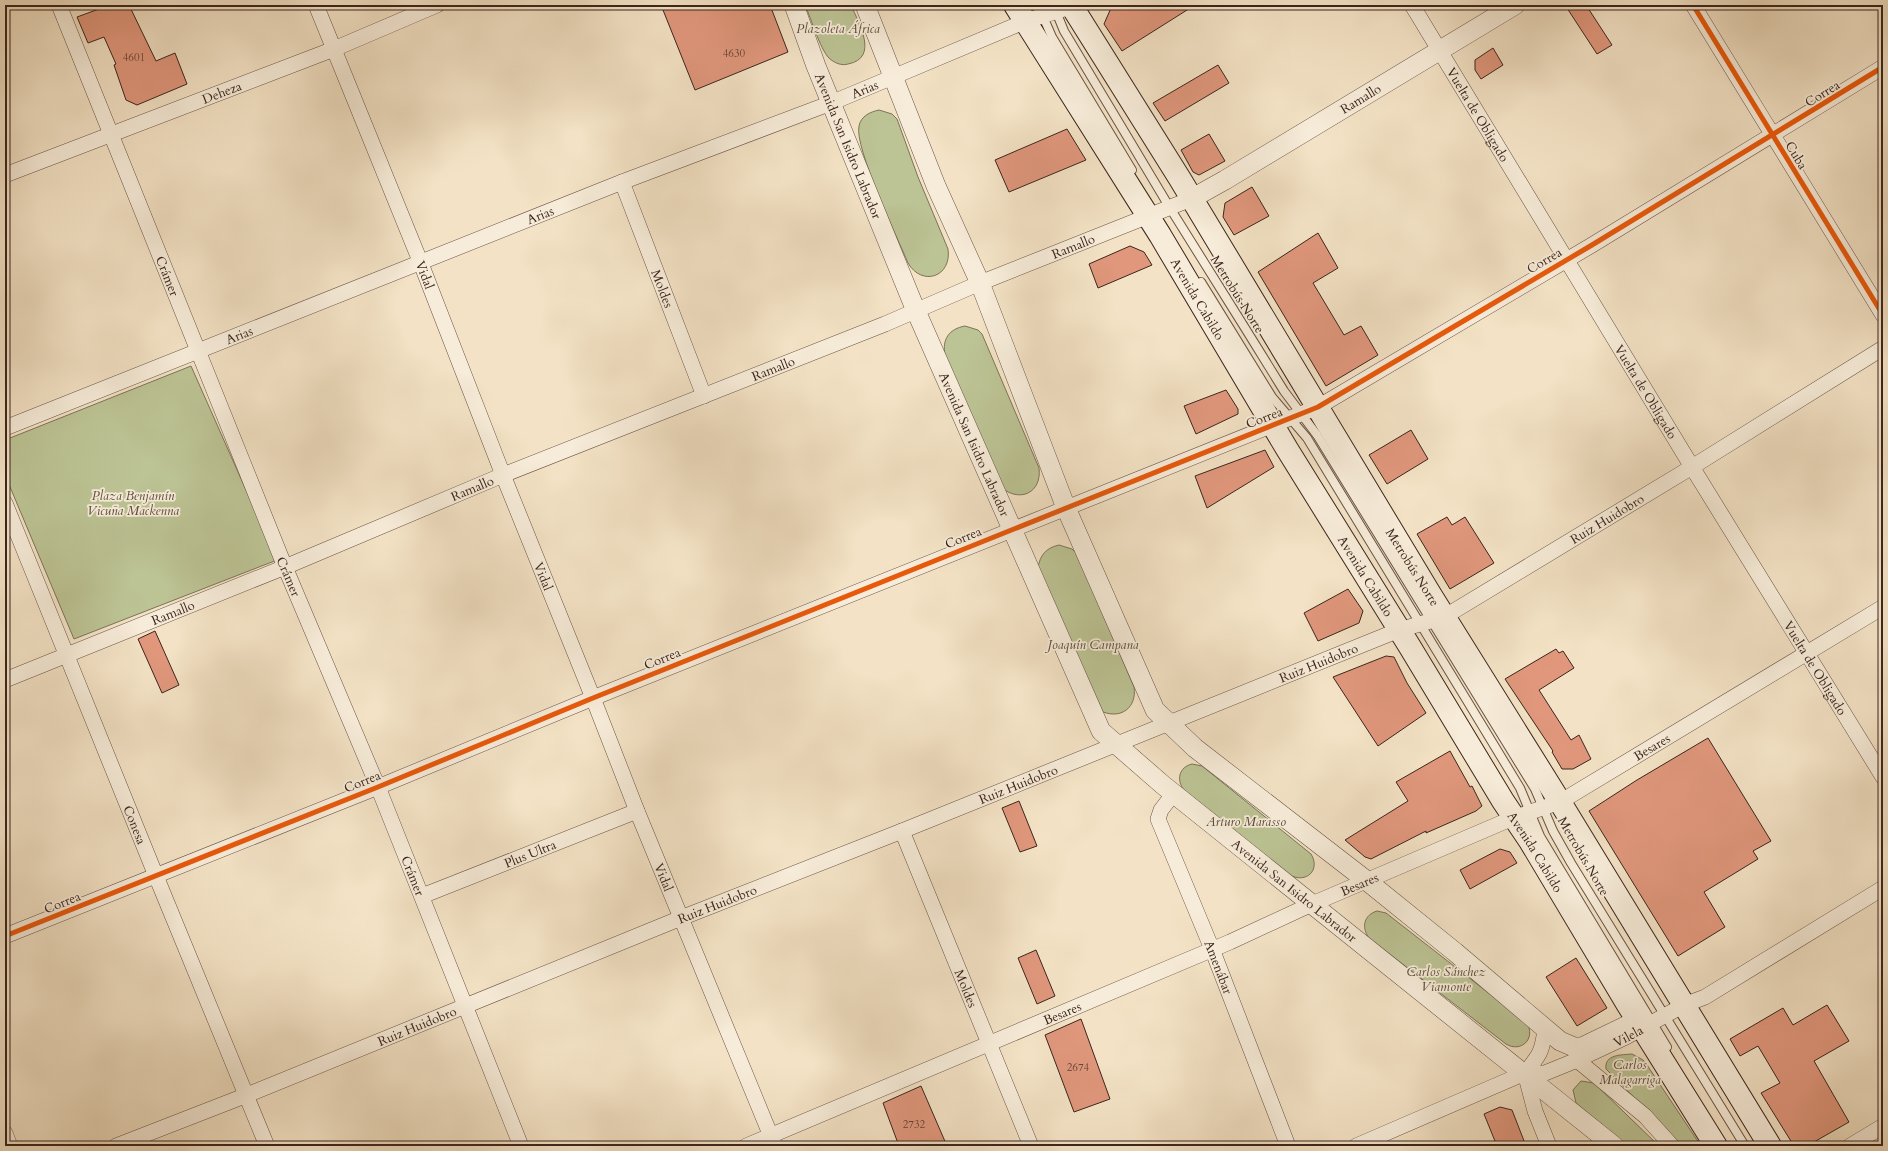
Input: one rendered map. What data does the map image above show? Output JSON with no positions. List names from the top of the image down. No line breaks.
{"streets":{"main road":["Avenida Cabildo"],"street":["Arias","Deheza","Correa","Ramallo","Vuelta de Obligado","Avenida San Isidro Labrador","Cuba","Vidal","Crámer","Moldes","Ruiz Huidobro","Besares","Conesa","Plus Ultra","Amenábar","Vilela"],"lane":["Metrobús Norte"]},"crossings":[["Arias","Avenida San Isidro Labrador"],["Arias","Vidal"],["Arias","Crámer"],["Arias","Moldes"],["Arias","Metrobús Norte"],["Arias","Avenida Cabildo"],["Deheza","Vidal"],["Deheza","Crámer"],["Correa","Vuelta de Obligado"],["Correa","Avenida San Isidro Labrador"],["Correa","Cuba"],["Correa","Vidal"],["Correa","Crámer"],["Correa","Metrobús Norte"],["Correa","Avenida Cabildo"],["Correa","Conesa"],["Ramallo","Vuelta de Obligado"],["Ramallo","Avenida San Isidro Labrador"],["Ramallo","Vidal"],["Ramallo","Crámer"],["Ramallo","Moldes"],["Ramallo","Metrobús Norte"],["Ramallo","Avenida Cabildo"],["Ramallo","Conesa"],["Vuelta de Obligado","Ruiz Huidobro"],["Vuelta de Obligado","Besares"],["Avenida San Isidro Labrador","Ruiz Huidobro"],["Avenida San Isidro Labrador","Besares"],["Avenida San Isidro Labrador","Amenábar"],["Avenida San Isidro Labrador","Vilela"],["Vidal","Ruiz Huidobro"],["Vidal","Besares"],["Vidal","Plus Ultra"],["Crámer","Ruiz Huidobro"],["Crámer","Plus Ultra"],["Moldes","Ruiz Huidobro"],["Moldes","Besares"],["Metrobús Norte","Avenida Cabildo"],["Metrobús Norte","Besares"],["Metrobús Norte","Vilela"],["Avenida Cabildo","Ruiz Huidobro"],["Avenida Cabildo","Besares"],["Avenida Cabildo","Vilela"],["Ruiz Huidobro","Conesa"],["Besares","Amenábar"]],"parks":["Plazoleta África","Plaza Benjamín Vicuña Mackenna","Joaquín Campana","Arturo Marasso","Carlos Sánchez Viamonte","Carlos Malagarriga"],"house_numbers":["4630","4601","2674","2732"]}
